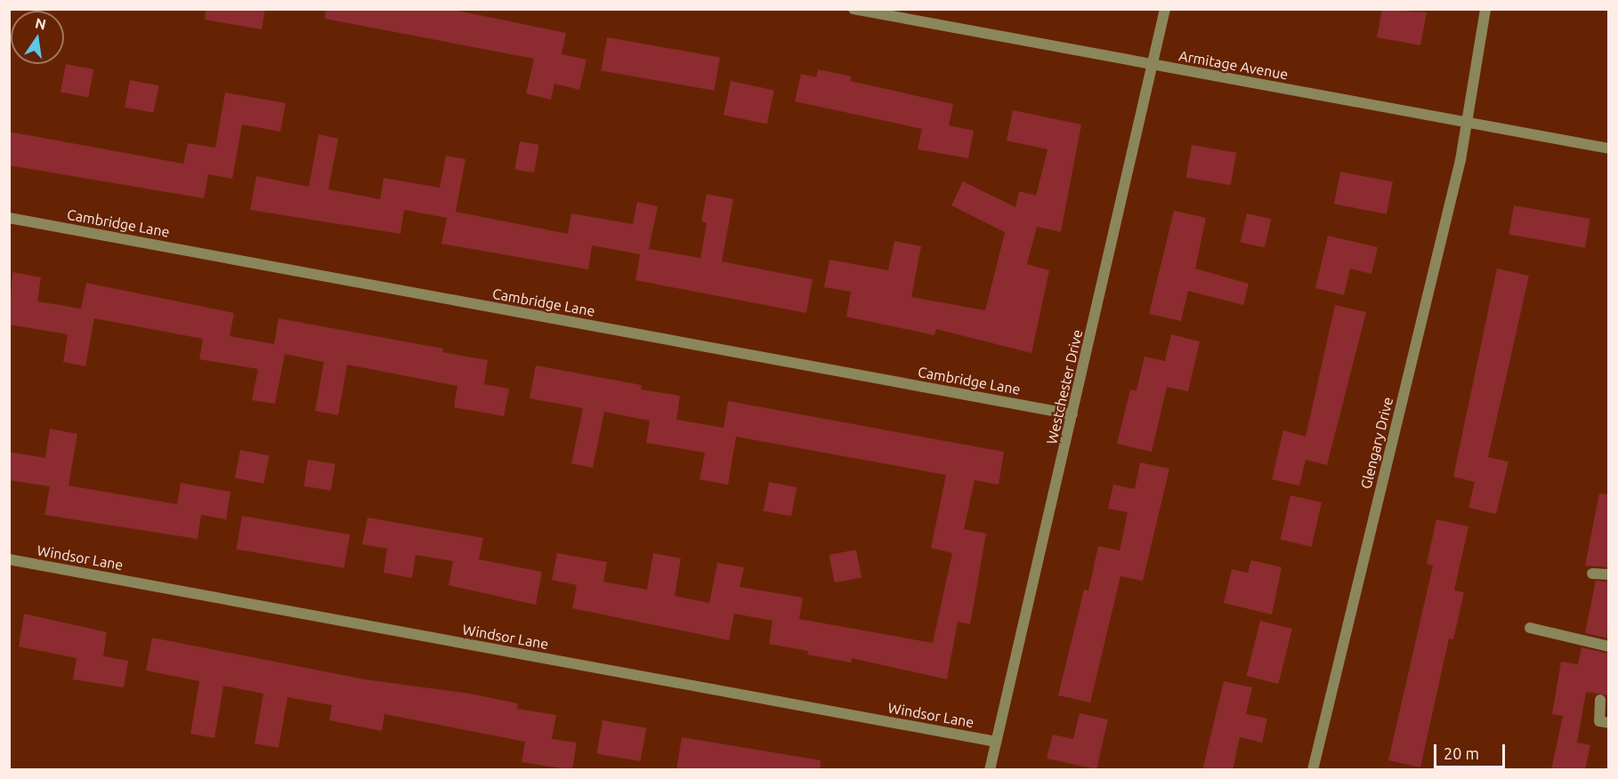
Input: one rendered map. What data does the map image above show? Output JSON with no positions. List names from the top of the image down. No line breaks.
{"streets":{"street":["Armitage Avenue","Cambridge Lane","Westchester Drive","Glengary Drive","Windsor Lane"]},"crossings":[["Armitage Avenue","Westchester Drive"],["Armitage Avenue","Glengary Drive"],["Cambridge Lane","Westchester Drive"],["Westchester Drive","Windsor Lane"]],"scale_bar":"20 m","north":"top"}
